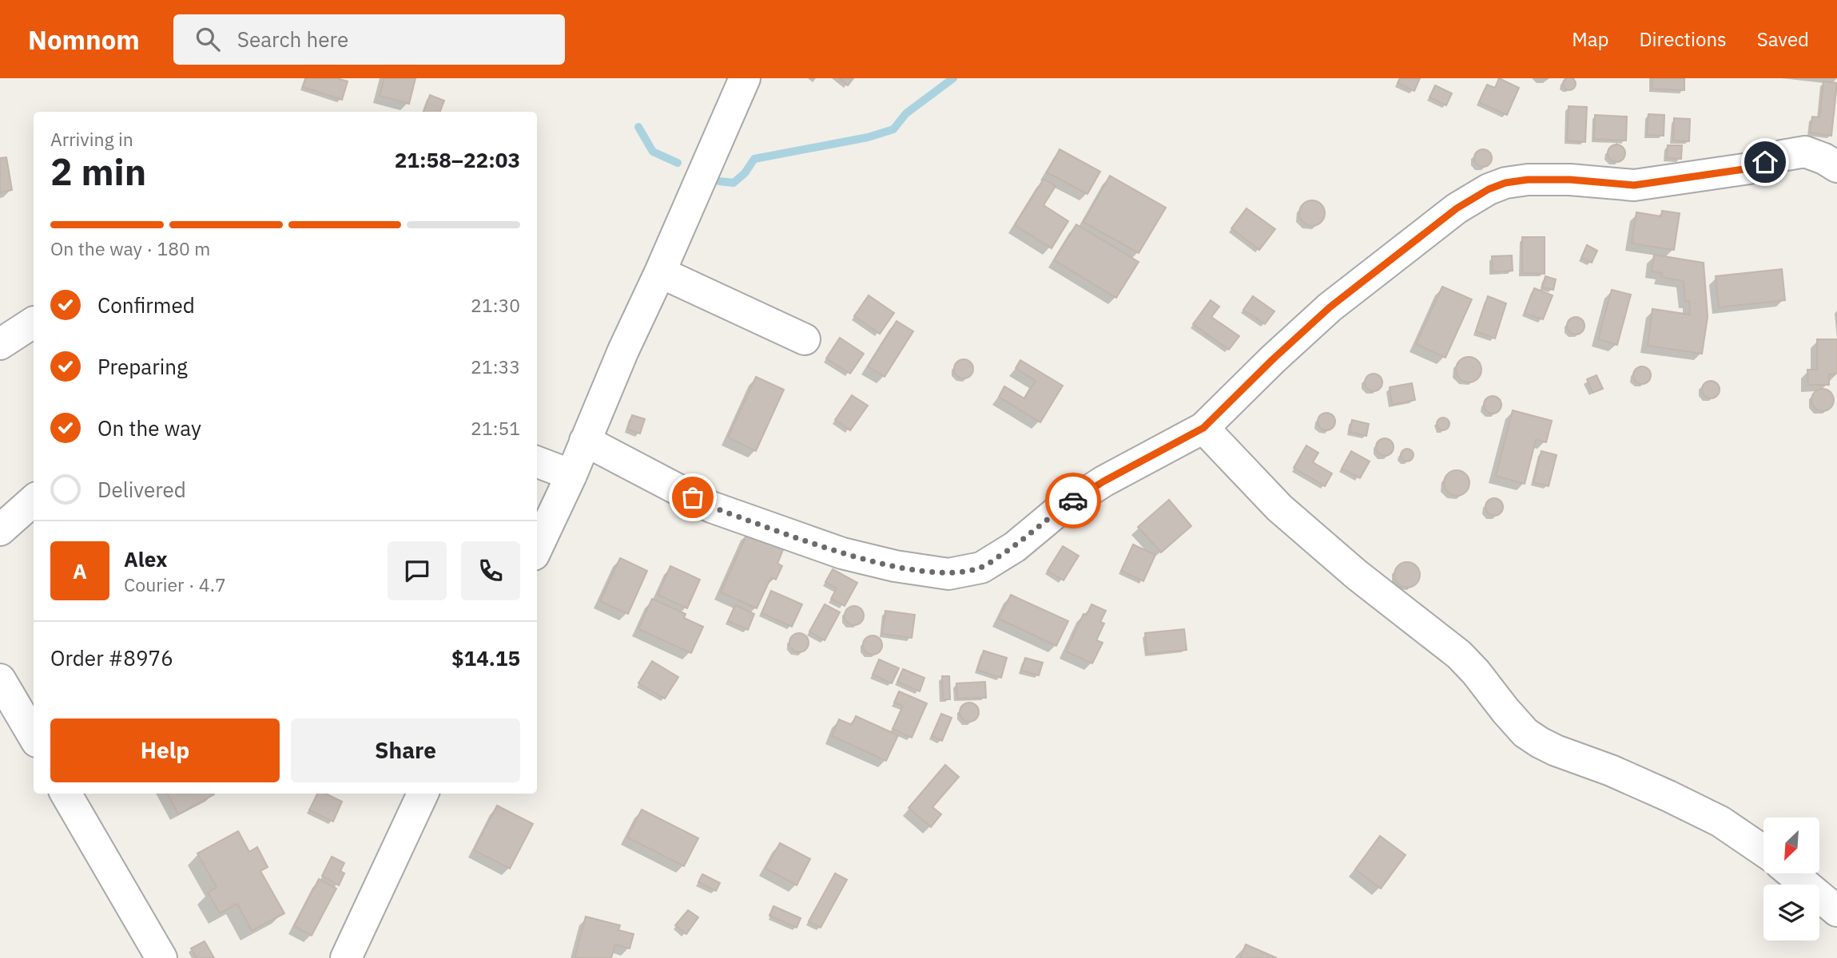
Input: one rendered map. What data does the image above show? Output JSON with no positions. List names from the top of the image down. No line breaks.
{"north":"bottom left","page":{"header":"Nomnom","search":"Search here","nav":["Map","Directions","Saved"],"heading":["2 min","Arriving in","21:58–22:03"],"panel":["Alex","Courier · 4.7","Order #8976","$14.15"],"bar":"On the way · 180 m","list":[["Confirmed","21:30"],["Preparing","21:33"],["On the way","21:51"],"Delivered"],"round":"A","buttons":["Help","Share"]}}
